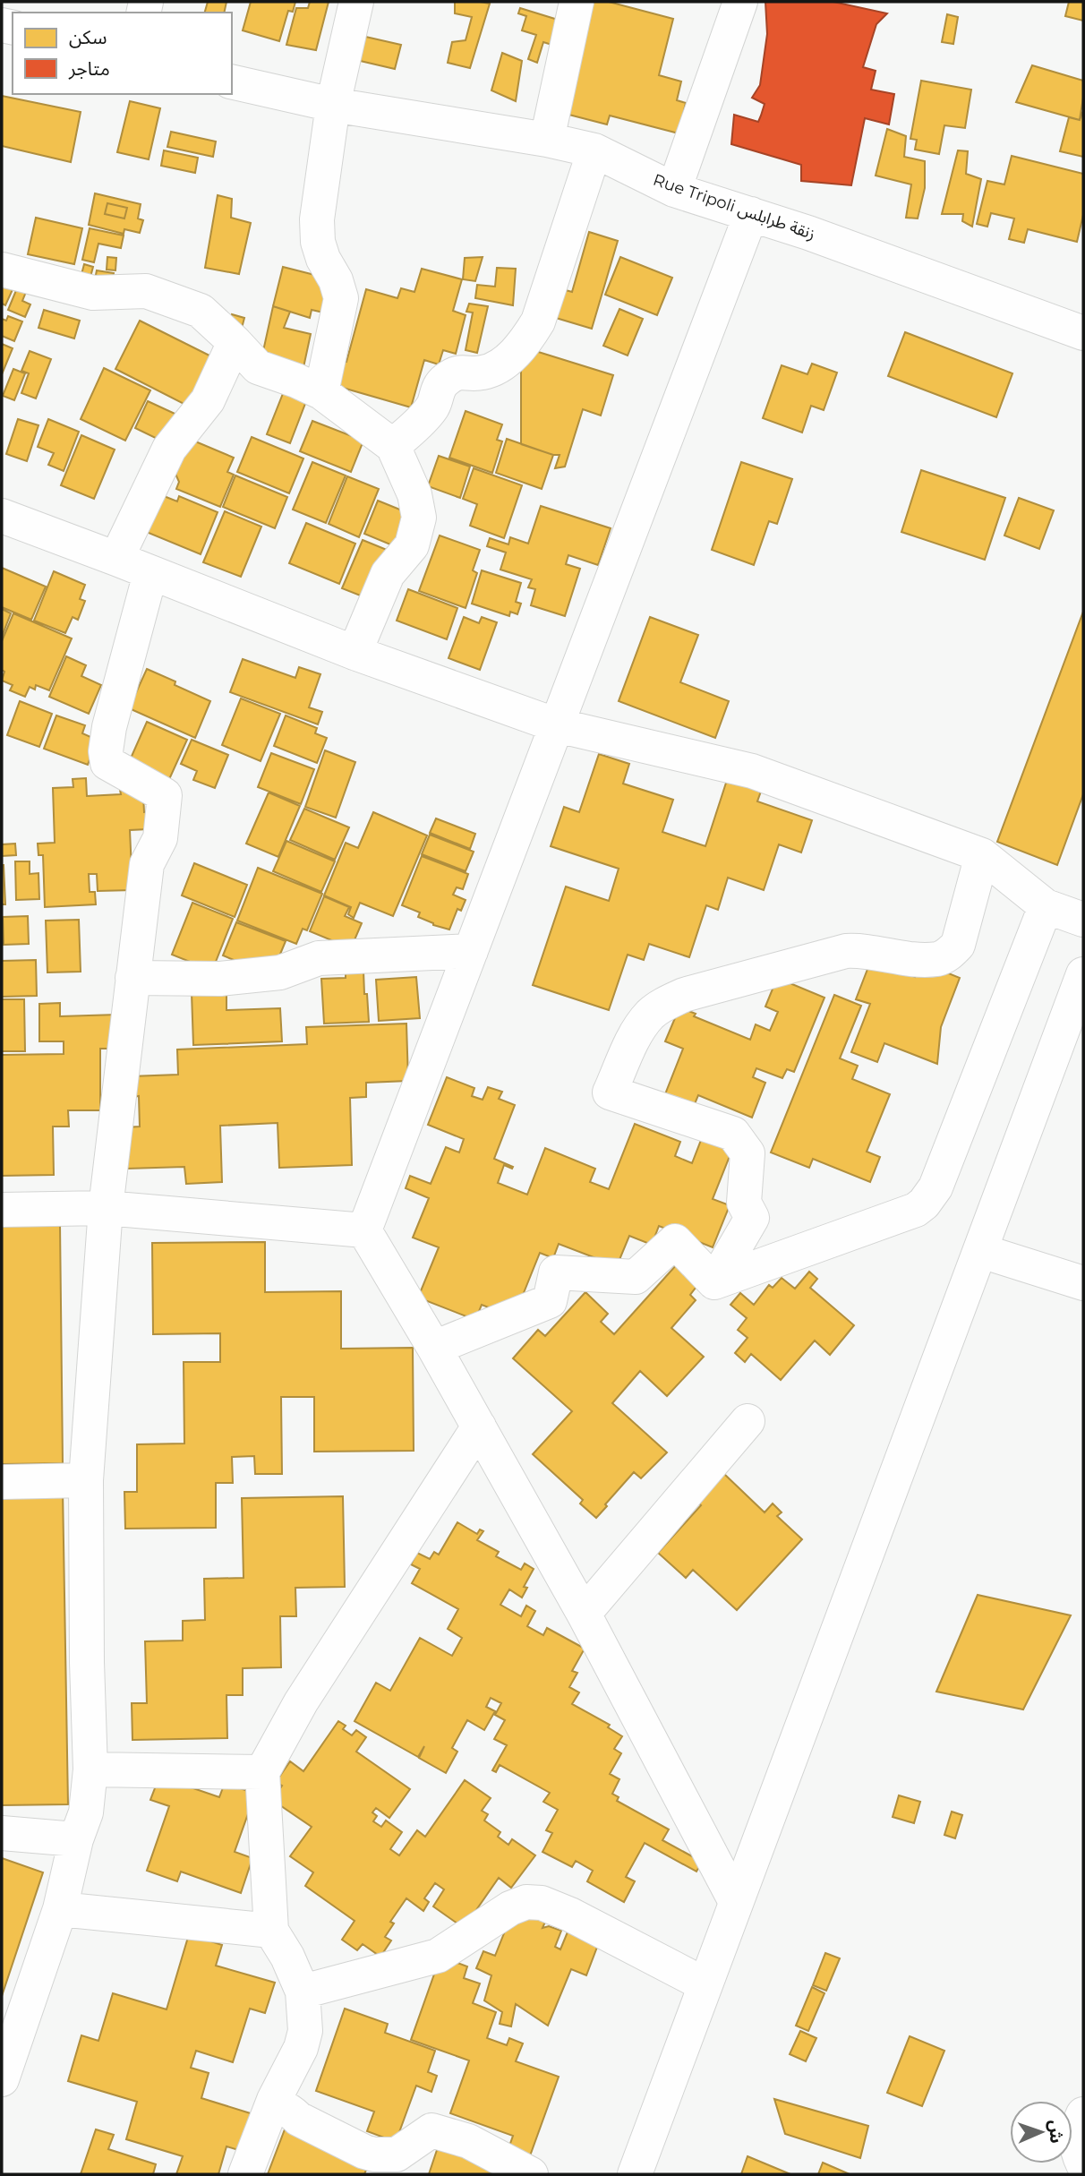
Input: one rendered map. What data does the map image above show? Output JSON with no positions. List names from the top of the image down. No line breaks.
{"streets":{"street":["Rue Tripoli زنقة طرابلس"]},"legend":["سكن","متاجر"],"north":"right"}
